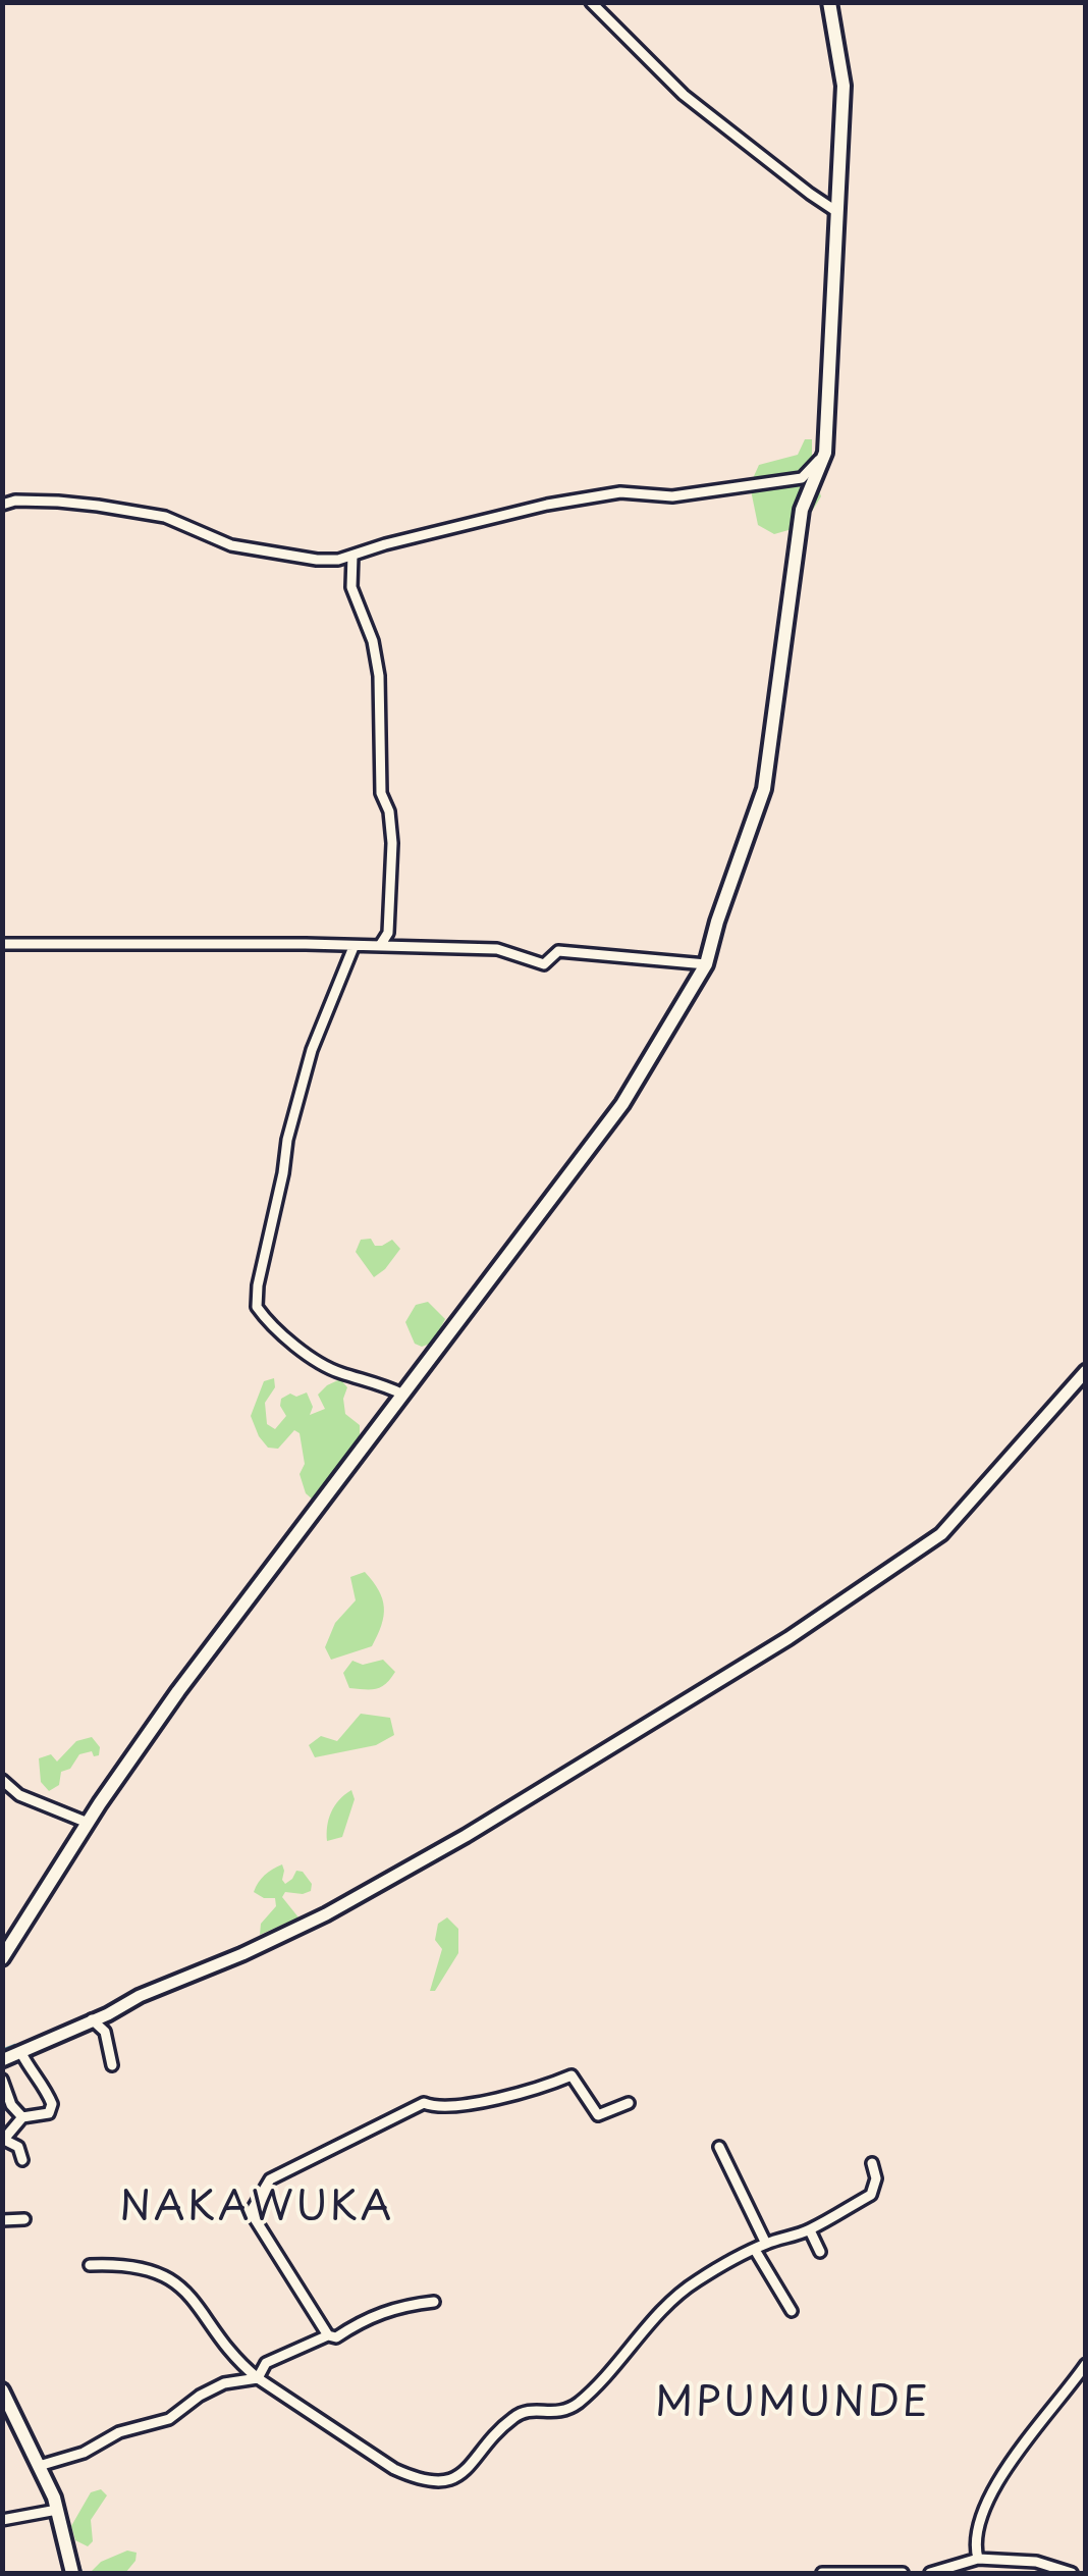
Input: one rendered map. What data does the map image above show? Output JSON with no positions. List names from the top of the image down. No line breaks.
{"districts":["NAKAWUKA","MPUMUNDE"]}
